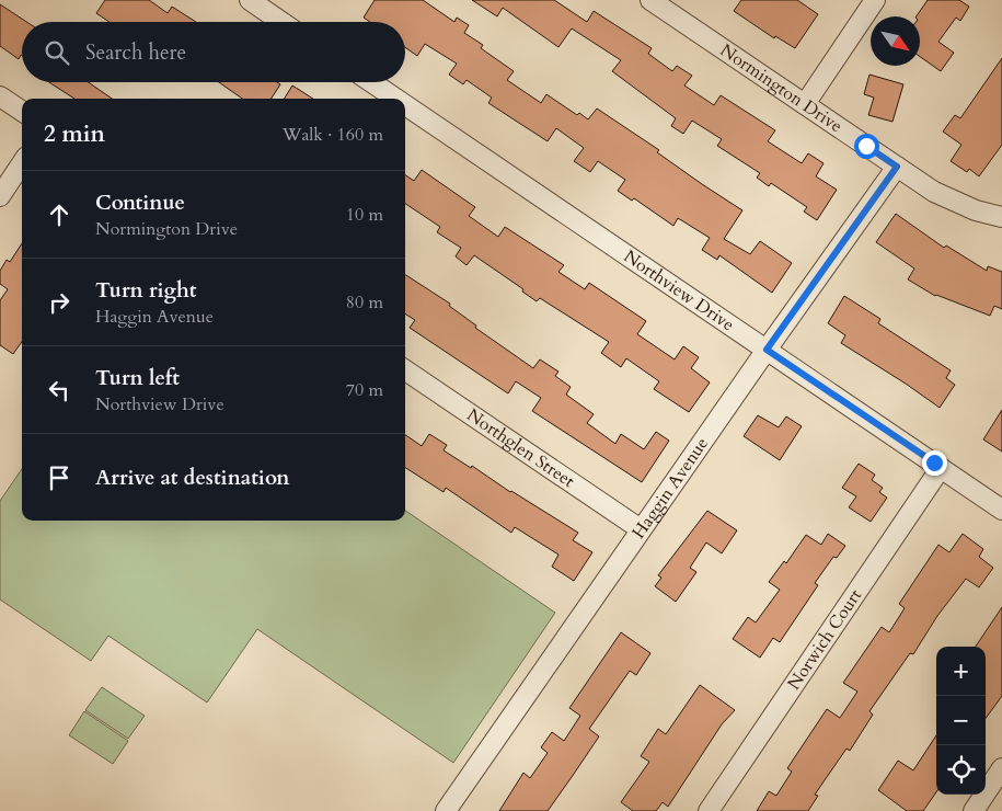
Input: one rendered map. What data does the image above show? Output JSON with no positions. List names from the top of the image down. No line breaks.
{"streets":{"street":["Normington Drive","Northview Drive","Northglen Street","Haggin Avenue","Norwich Court"]},"crossings":[["Normington Drive","Haggin Avenue"],["Northview Drive","Haggin Avenue"],["Northview Drive","Norwich Court"],["Northglen Street","Haggin Avenue"]],"north":"bottom right","page":{"search":"Search here","heading":["2 min","Walk · 160 m"],"list":[["Continue","Normington Drive","10 m"],["Turn right","Haggin Avenue","80 m"],["Turn left","Northview Drive","70 m"],"Arrive at destination"],"map_buttons":["+","−"]}}
